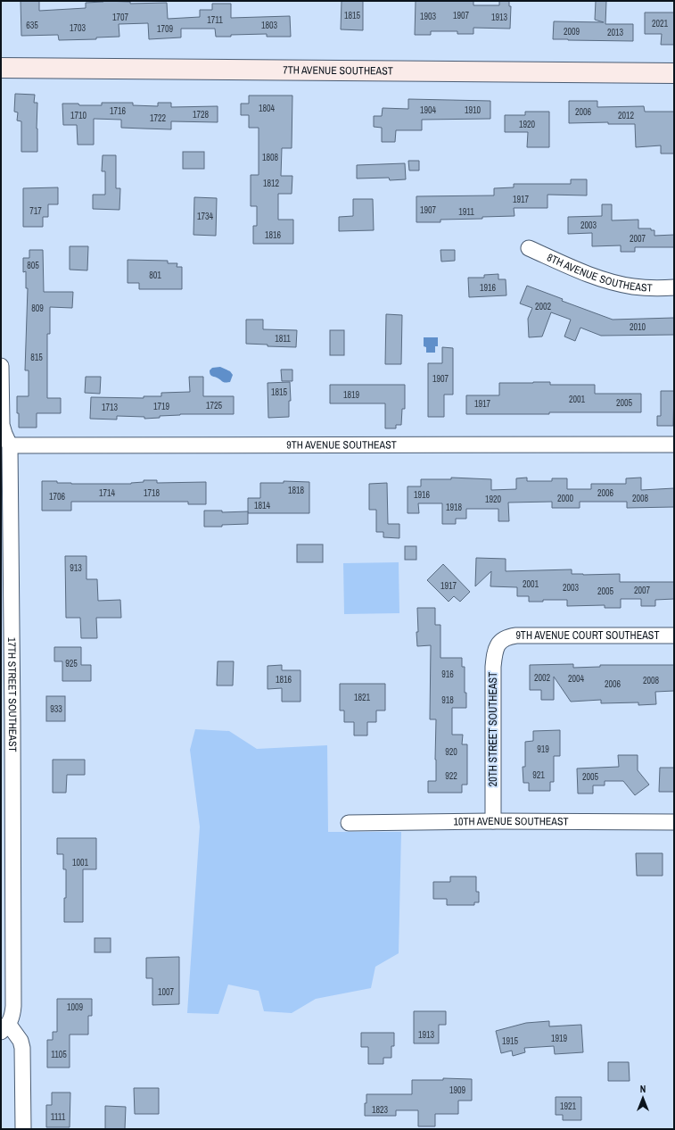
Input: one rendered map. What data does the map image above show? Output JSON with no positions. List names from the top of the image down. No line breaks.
{"streets":{"street":["7TH AVENUE SOUTHEAST","8TH AVENUE SOUTHEAST","9TH AVENUE SOUTHEAST","9TH AVENUE COURT SOUTHEAST","17TH STREET SOUTHEAST","20TH STREET SOUTHEAST","10TH AVENUE SOUTHEAST"]},"crossings":[["9TH AVENUE SOUTHEAST","17TH STREET SOUTHEAST"],["9TH AVENUE COURT SOUTHEAST","20TH STREET SOUTHEAST"],["20TH STREET SOUTHEAST","10TH AVENUE SOUTHEAST"]],"house_numbers":["1815","1907","1903","1707","1913","1711","2021","635","1803","1703","1709","2009","2013","1804","1904","1910","1716","2006","1728","1710","2012","1722","1920","1808","1812","1917","1907","717","1911","1734","2003","1816","2007","805","801","1916","2002","809","2010","1811","815","1907","1815","1819","2001","2005","1917","1725","1719","1713","1818","1714","1718","2006","1916","1706","2000","2008","1920","1814","1918","913","2001","1917","2003","2007","2005","925","916","2002","2004","1816","2008","2006","1821","918","933","919","920","921","922","2005","1001","1007","1009","1913","1919","1915","1105","1909","1921","1823","1111"],"north":"top"}
